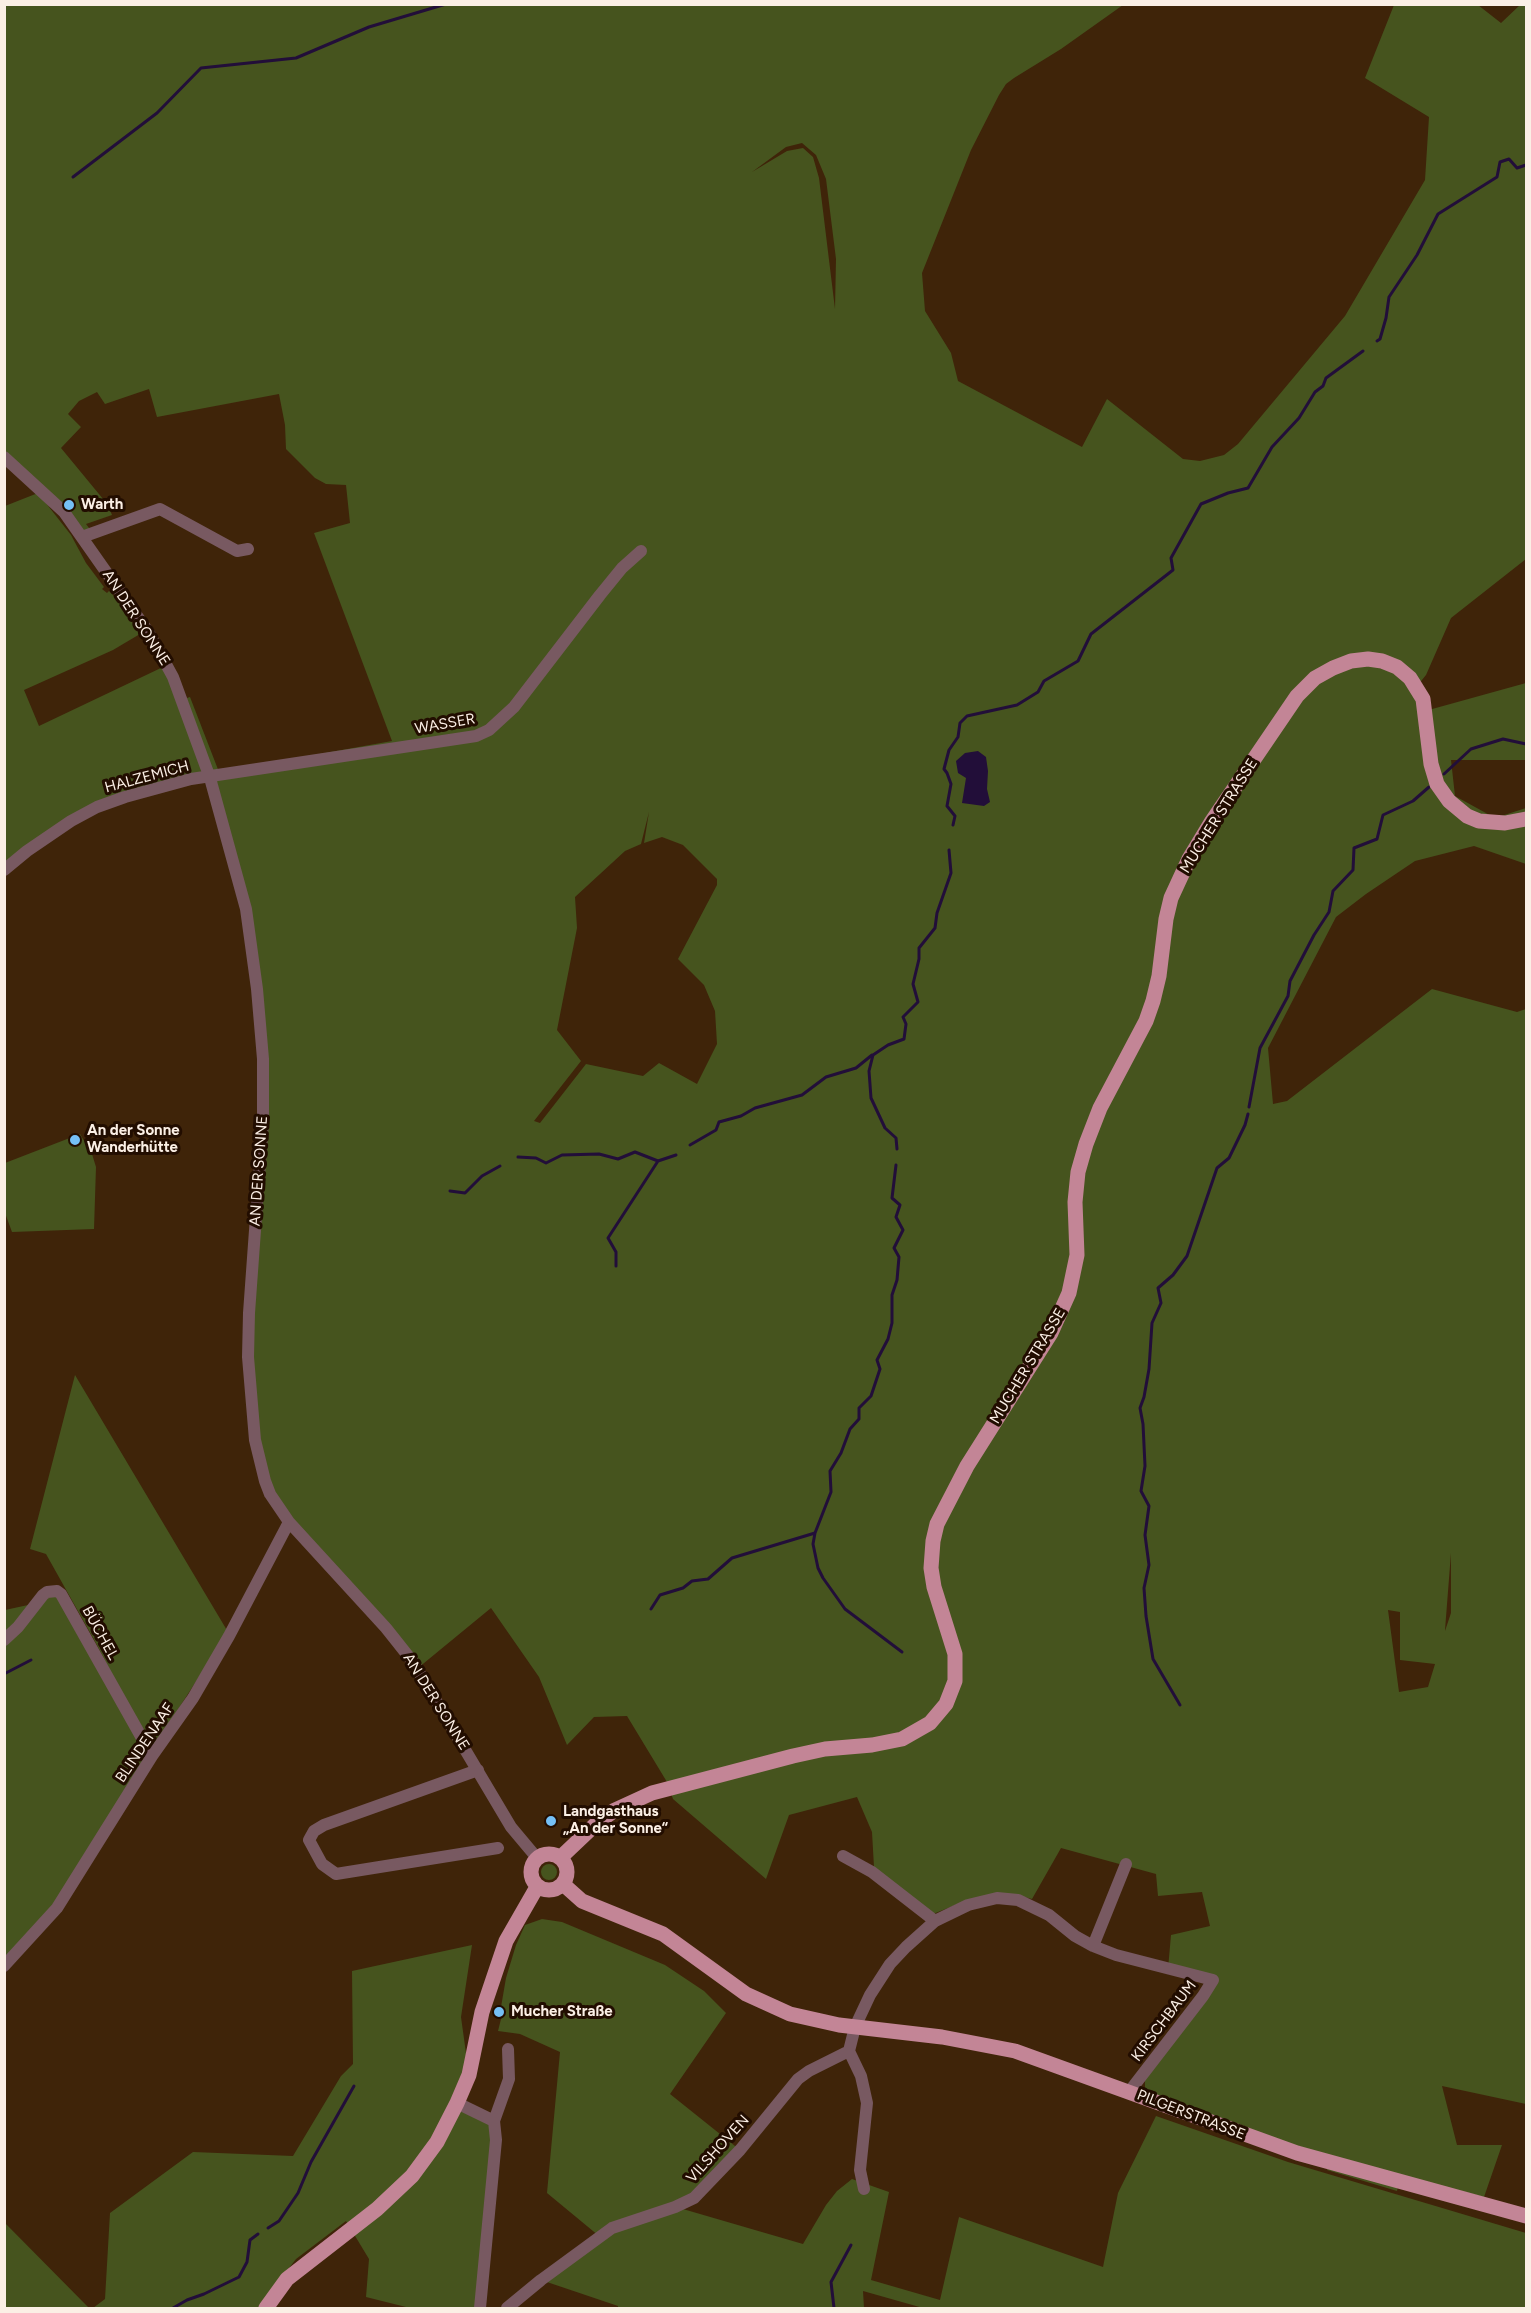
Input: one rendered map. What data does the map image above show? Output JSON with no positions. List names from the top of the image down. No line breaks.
{"streets":{"main road":["MUCHER STRASSE","PILGERSTRASSE"],"street":["AN DER SONNE","WASSER","HALZEMICH","BÜCHEL","BLINDENAAF","KIRSCHBAUM","VILSHOVEN"]},"crossings":[["AN DER SONNE","WASSER"],["AN DER SONNE","HALZEMICH"],["AN DER SONNE","MUCHER STRASSE"],["AN DER SONNE","BLINDENAAF"],["WASSER","HALZEMICH"],["BÜCHEL","BLINDENAAF"],["KIRSCHBAUM","PILGERSTRASSE"]],"places":["Warth","An der Sonne Wanderhütte","Landgasthaus „An der Sonne“","Mucher Straße"]}
